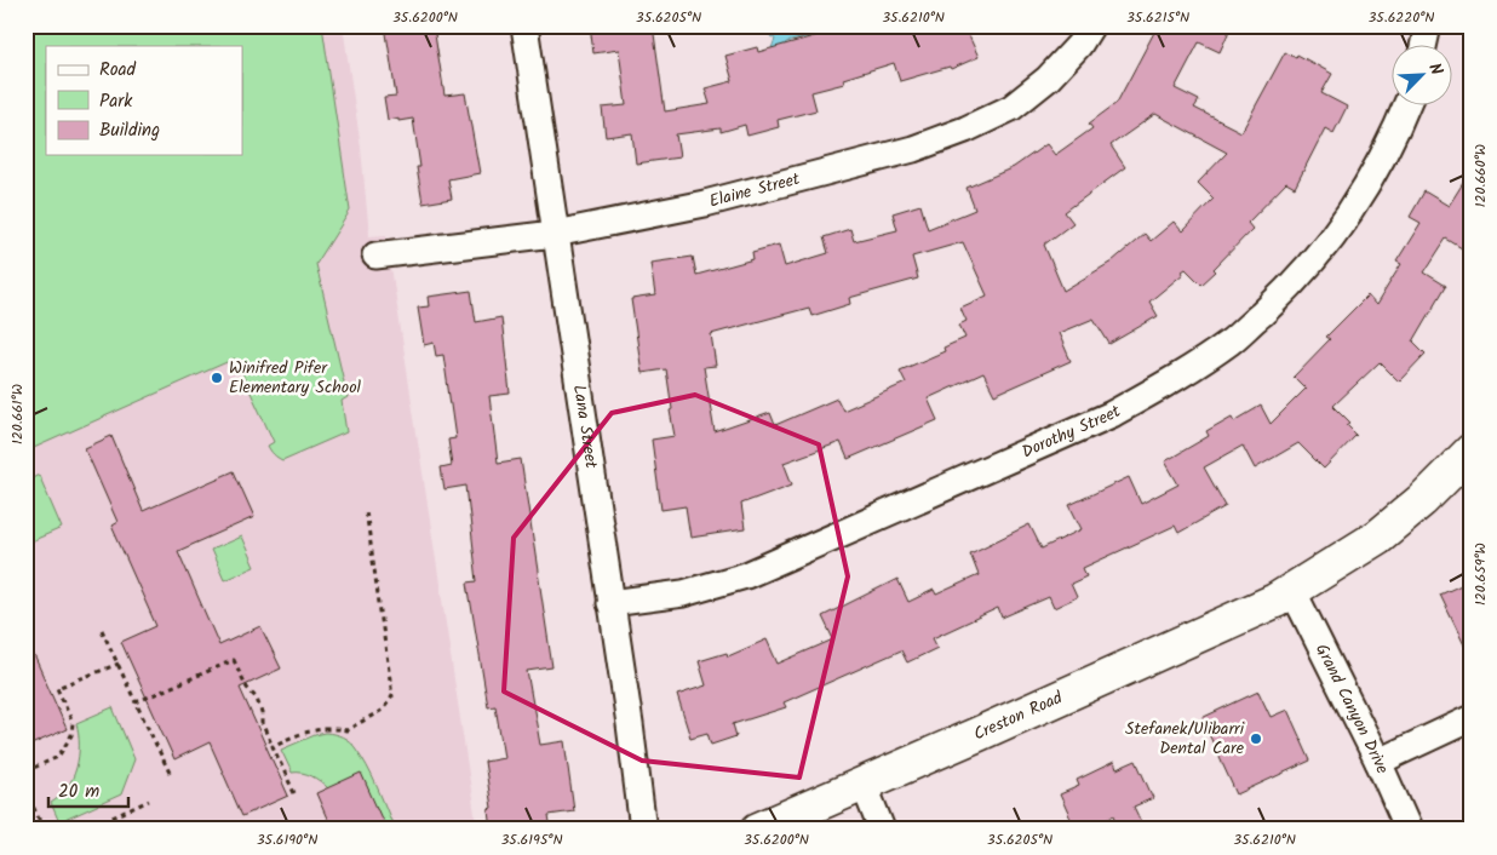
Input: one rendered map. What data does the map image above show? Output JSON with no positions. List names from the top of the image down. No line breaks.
{"streets":{"main road":["Creston Road"],"street":["Elaine Street","Lana Street","Dorothy Street","Grand Canyon Drive"]},"crossings":[["Elaine Street","Lana Street"],["Lana Street","Dorothy Street"],["Grand Canyon Drive","Creston Road"]],"places":["Winifred Pifer Elementary School","Stefanek/Ulibarri Dental Care"],"legend":["Road","Park","Building"],"scale_bar":"20 m","north":"top right","coordinates":["35.6200°N","35.6205°N","35.6210°N","35.6215°N","35.6220°N","120.660°W","120.661°W","120.659°W","35.6190°N","35.6195°N"]}
